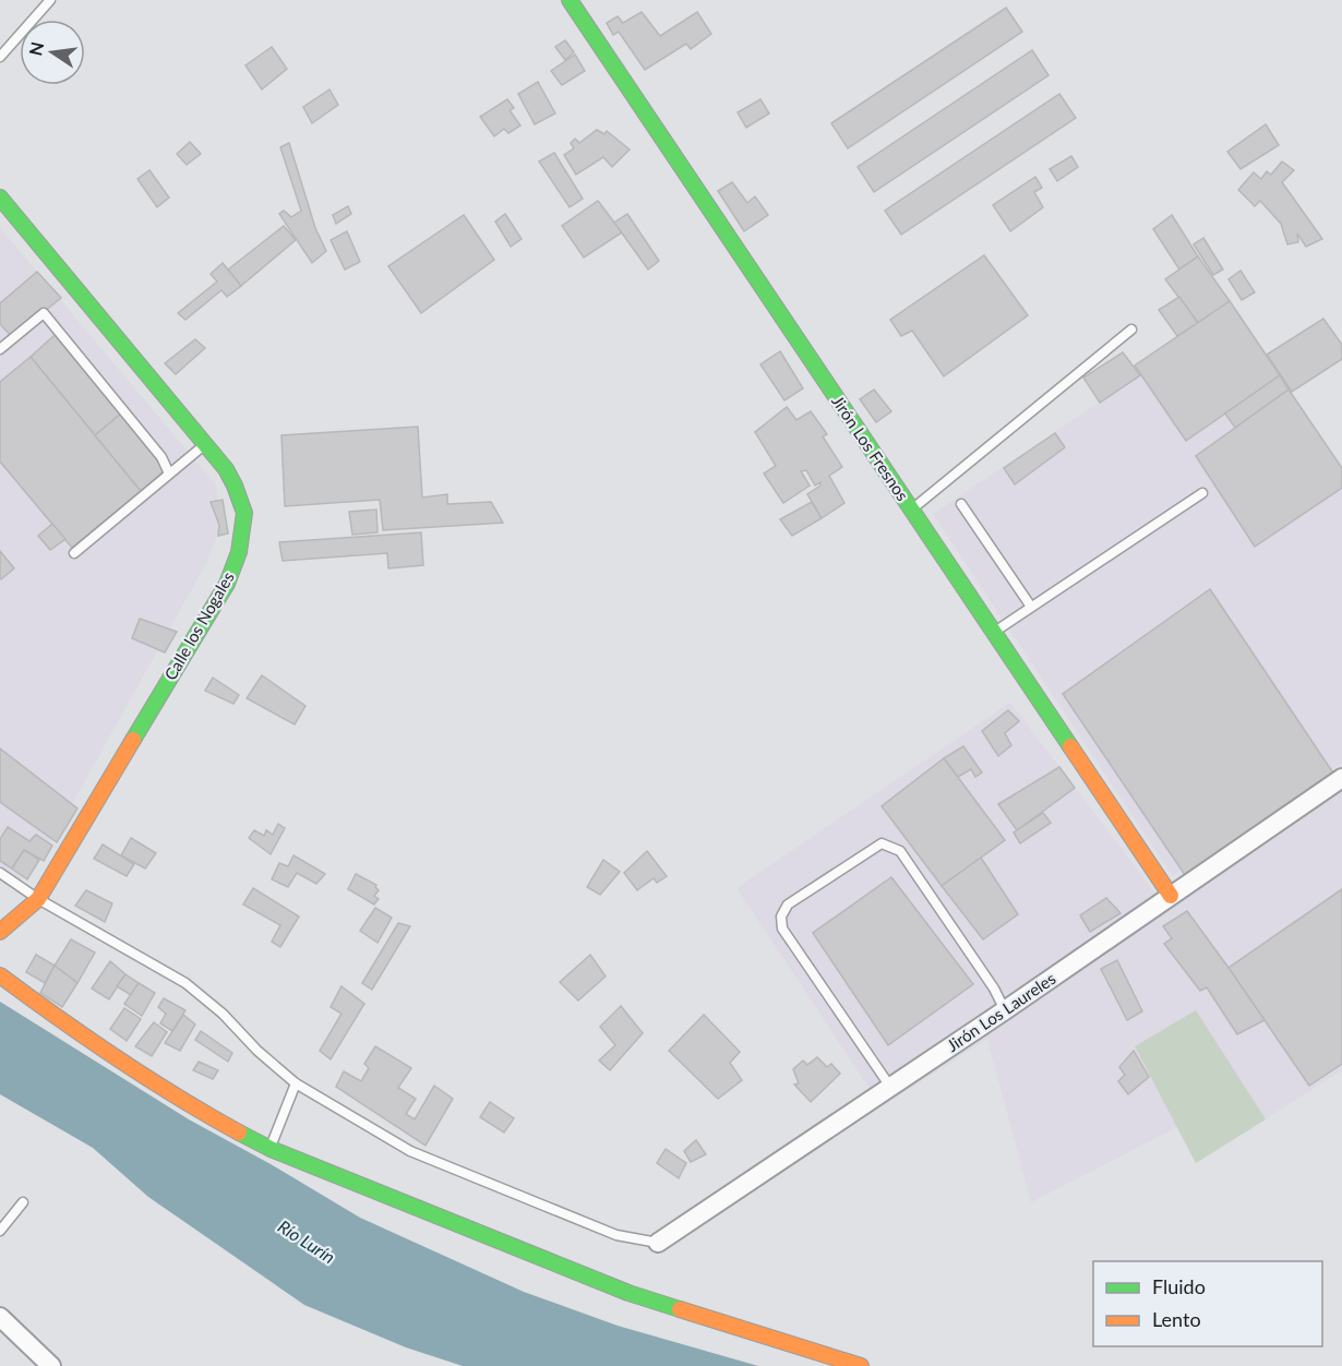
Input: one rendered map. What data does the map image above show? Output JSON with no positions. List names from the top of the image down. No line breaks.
{"streets":{"street":["Jirón Los Fresnos","Calle los Nogales","Jirón Los Laureles"]},"crossings":[["Jirón Los Fresnos","Jirón Los Laureles"]],"water":["Río Lurín"],"legend":["Fluido","Lento"],"north":"left"}
